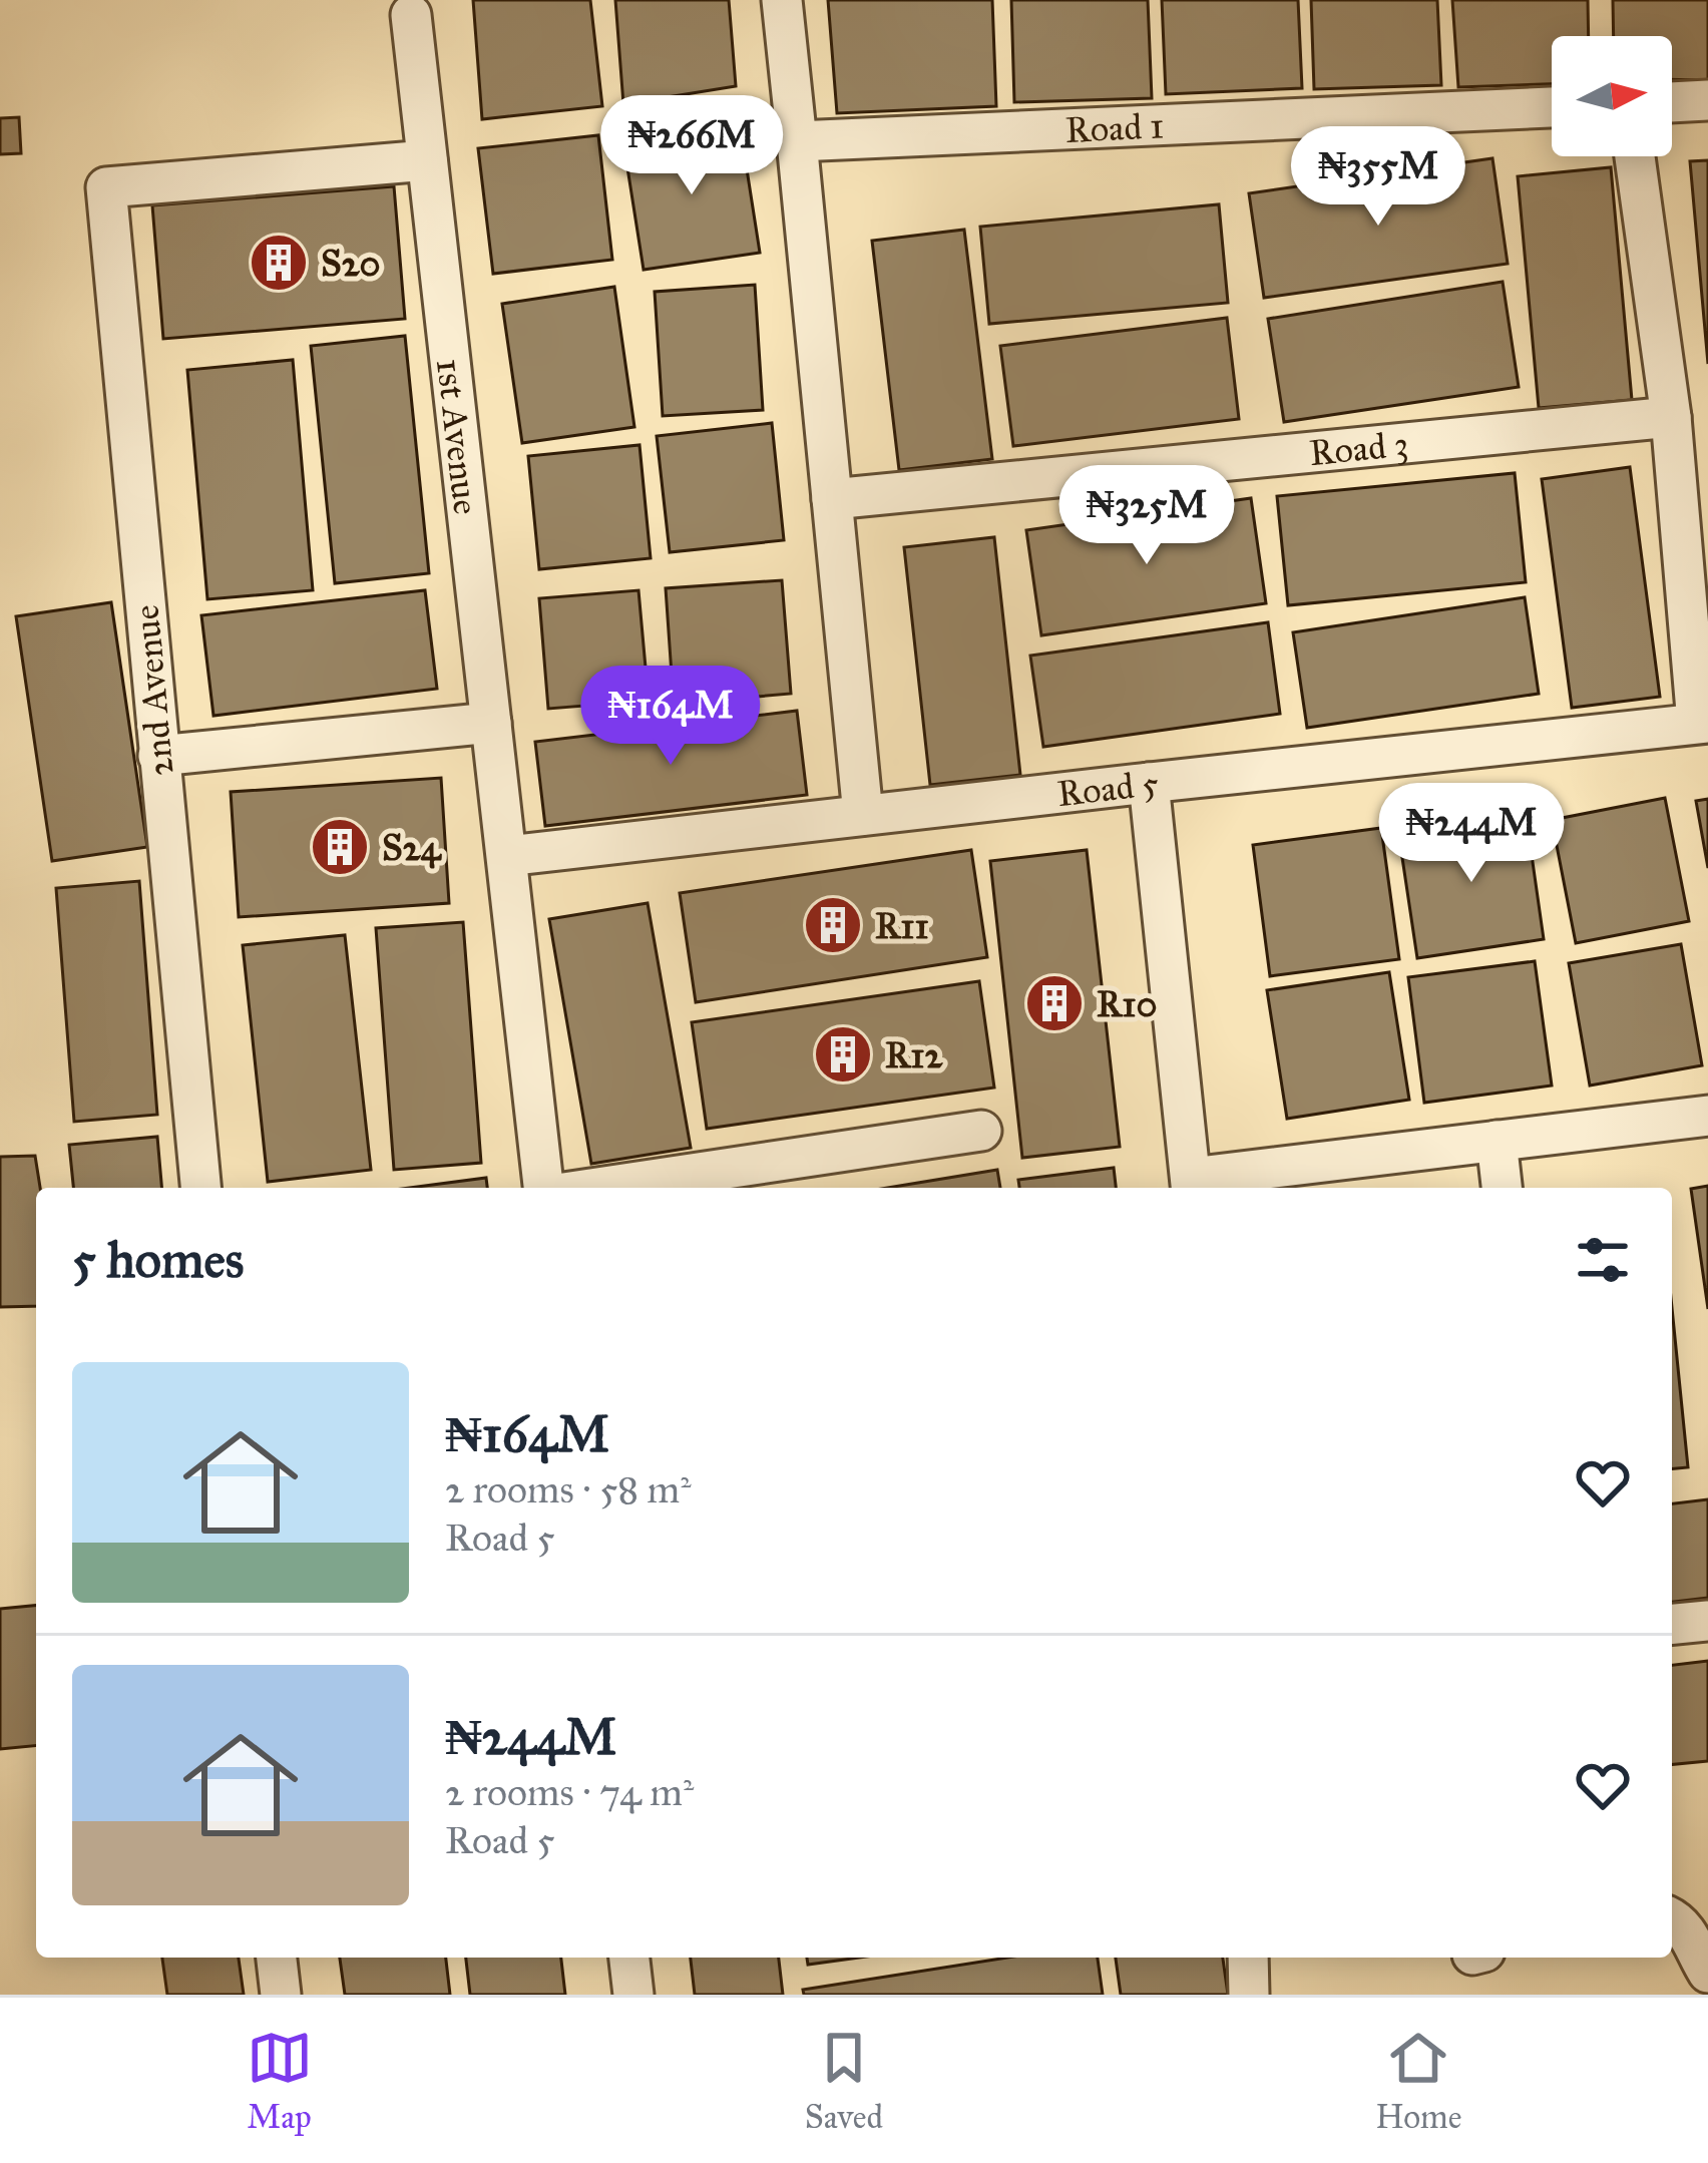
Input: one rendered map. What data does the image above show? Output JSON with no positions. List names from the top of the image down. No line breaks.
{"streets":{"street":["Road 1","1st Avenue","Road 3","2nd Avenue","Road 5"]},"crossings":[["1st Avenue","2nd Avenue"],["1st Avenue","Road 5"]],"places":{"building":["S20","S24","R11","R10","R12"]},"north":"right","page":{"price":["₦266M","₦355M","₦325M","₦164M","₦244M"],"heading":"5 homes","list":[{"name":"₦164M","note":"2 rooms · 58 m² · Road 5"},{"name":"₦244M","note":"2 rooms · 74 m² · Road 5"}],"tabs":["Map","Saved","Home"]}}
